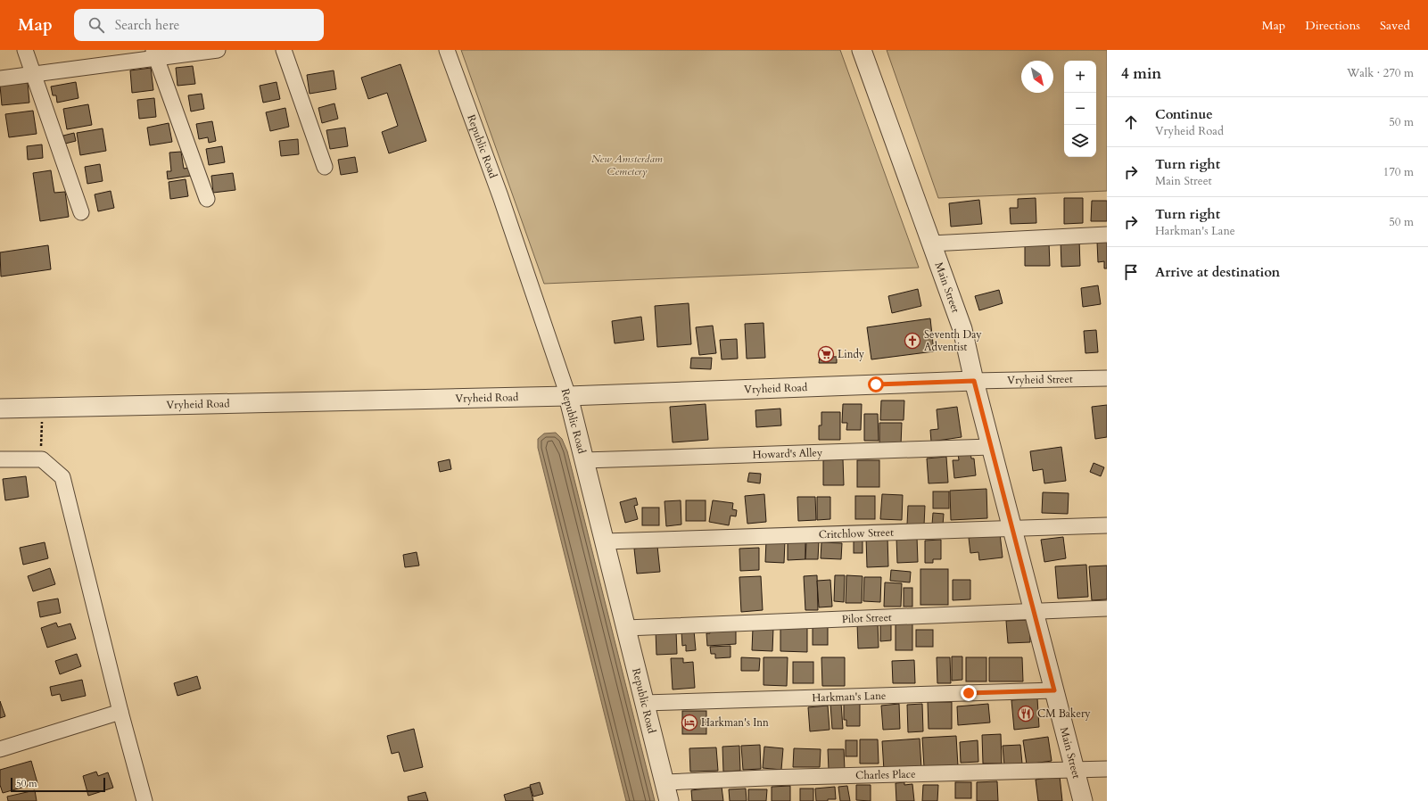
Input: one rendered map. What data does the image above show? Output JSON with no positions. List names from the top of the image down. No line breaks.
{"streets":{"street":["Republic Road","Main Street","Vryheid Street","Vryheid Road","Howard's Alley","Critchlow Street","Pilot Street","Harkman's Lane","Charles Place"]},"crossings":[["Republic Road","Vryheid Road"],["Republic Road","Howard's Alley"],["Republic Road","Critchlow Street"],["Republic Road","Pilot Street"],["Republic Road","Harkman's Lane"],["Republic Road","Charles Place"],["Main Street","Vryheid Street"],["Main Street","Vryheid Road"],["Main Street","Howard's Alley"],["Main Street","Critchlow Street"],["Main Street","Pilot Street"],["Main Street","Harkman's Lane"],["Main Street","Charles Place"],["Vryheid Street","Vryheid Road"]],"parks":["New Amsterdam Cemetery"],"places":{"church":["Seventh Day Adventist"],"supermarket":["Lindy"],"restaurant":["CM Bakery"],"hotel":["Harkman's Inn"]},"scale_bar":"50 m","north":"bottom right","page":{"header":"Map","search":"Search here","nav":["Map","Directions","Saved"],"heading":["4 min","Walk · 270 m"],"map_buttons":["+","−"],"list":[["Continue","Vryheid Road","50 m"],["Turn right","Main Street","170 m"],["Turn right","Harkman's Lane","50 m"],"Arrive at destination"],"scale":"50 m"}}
